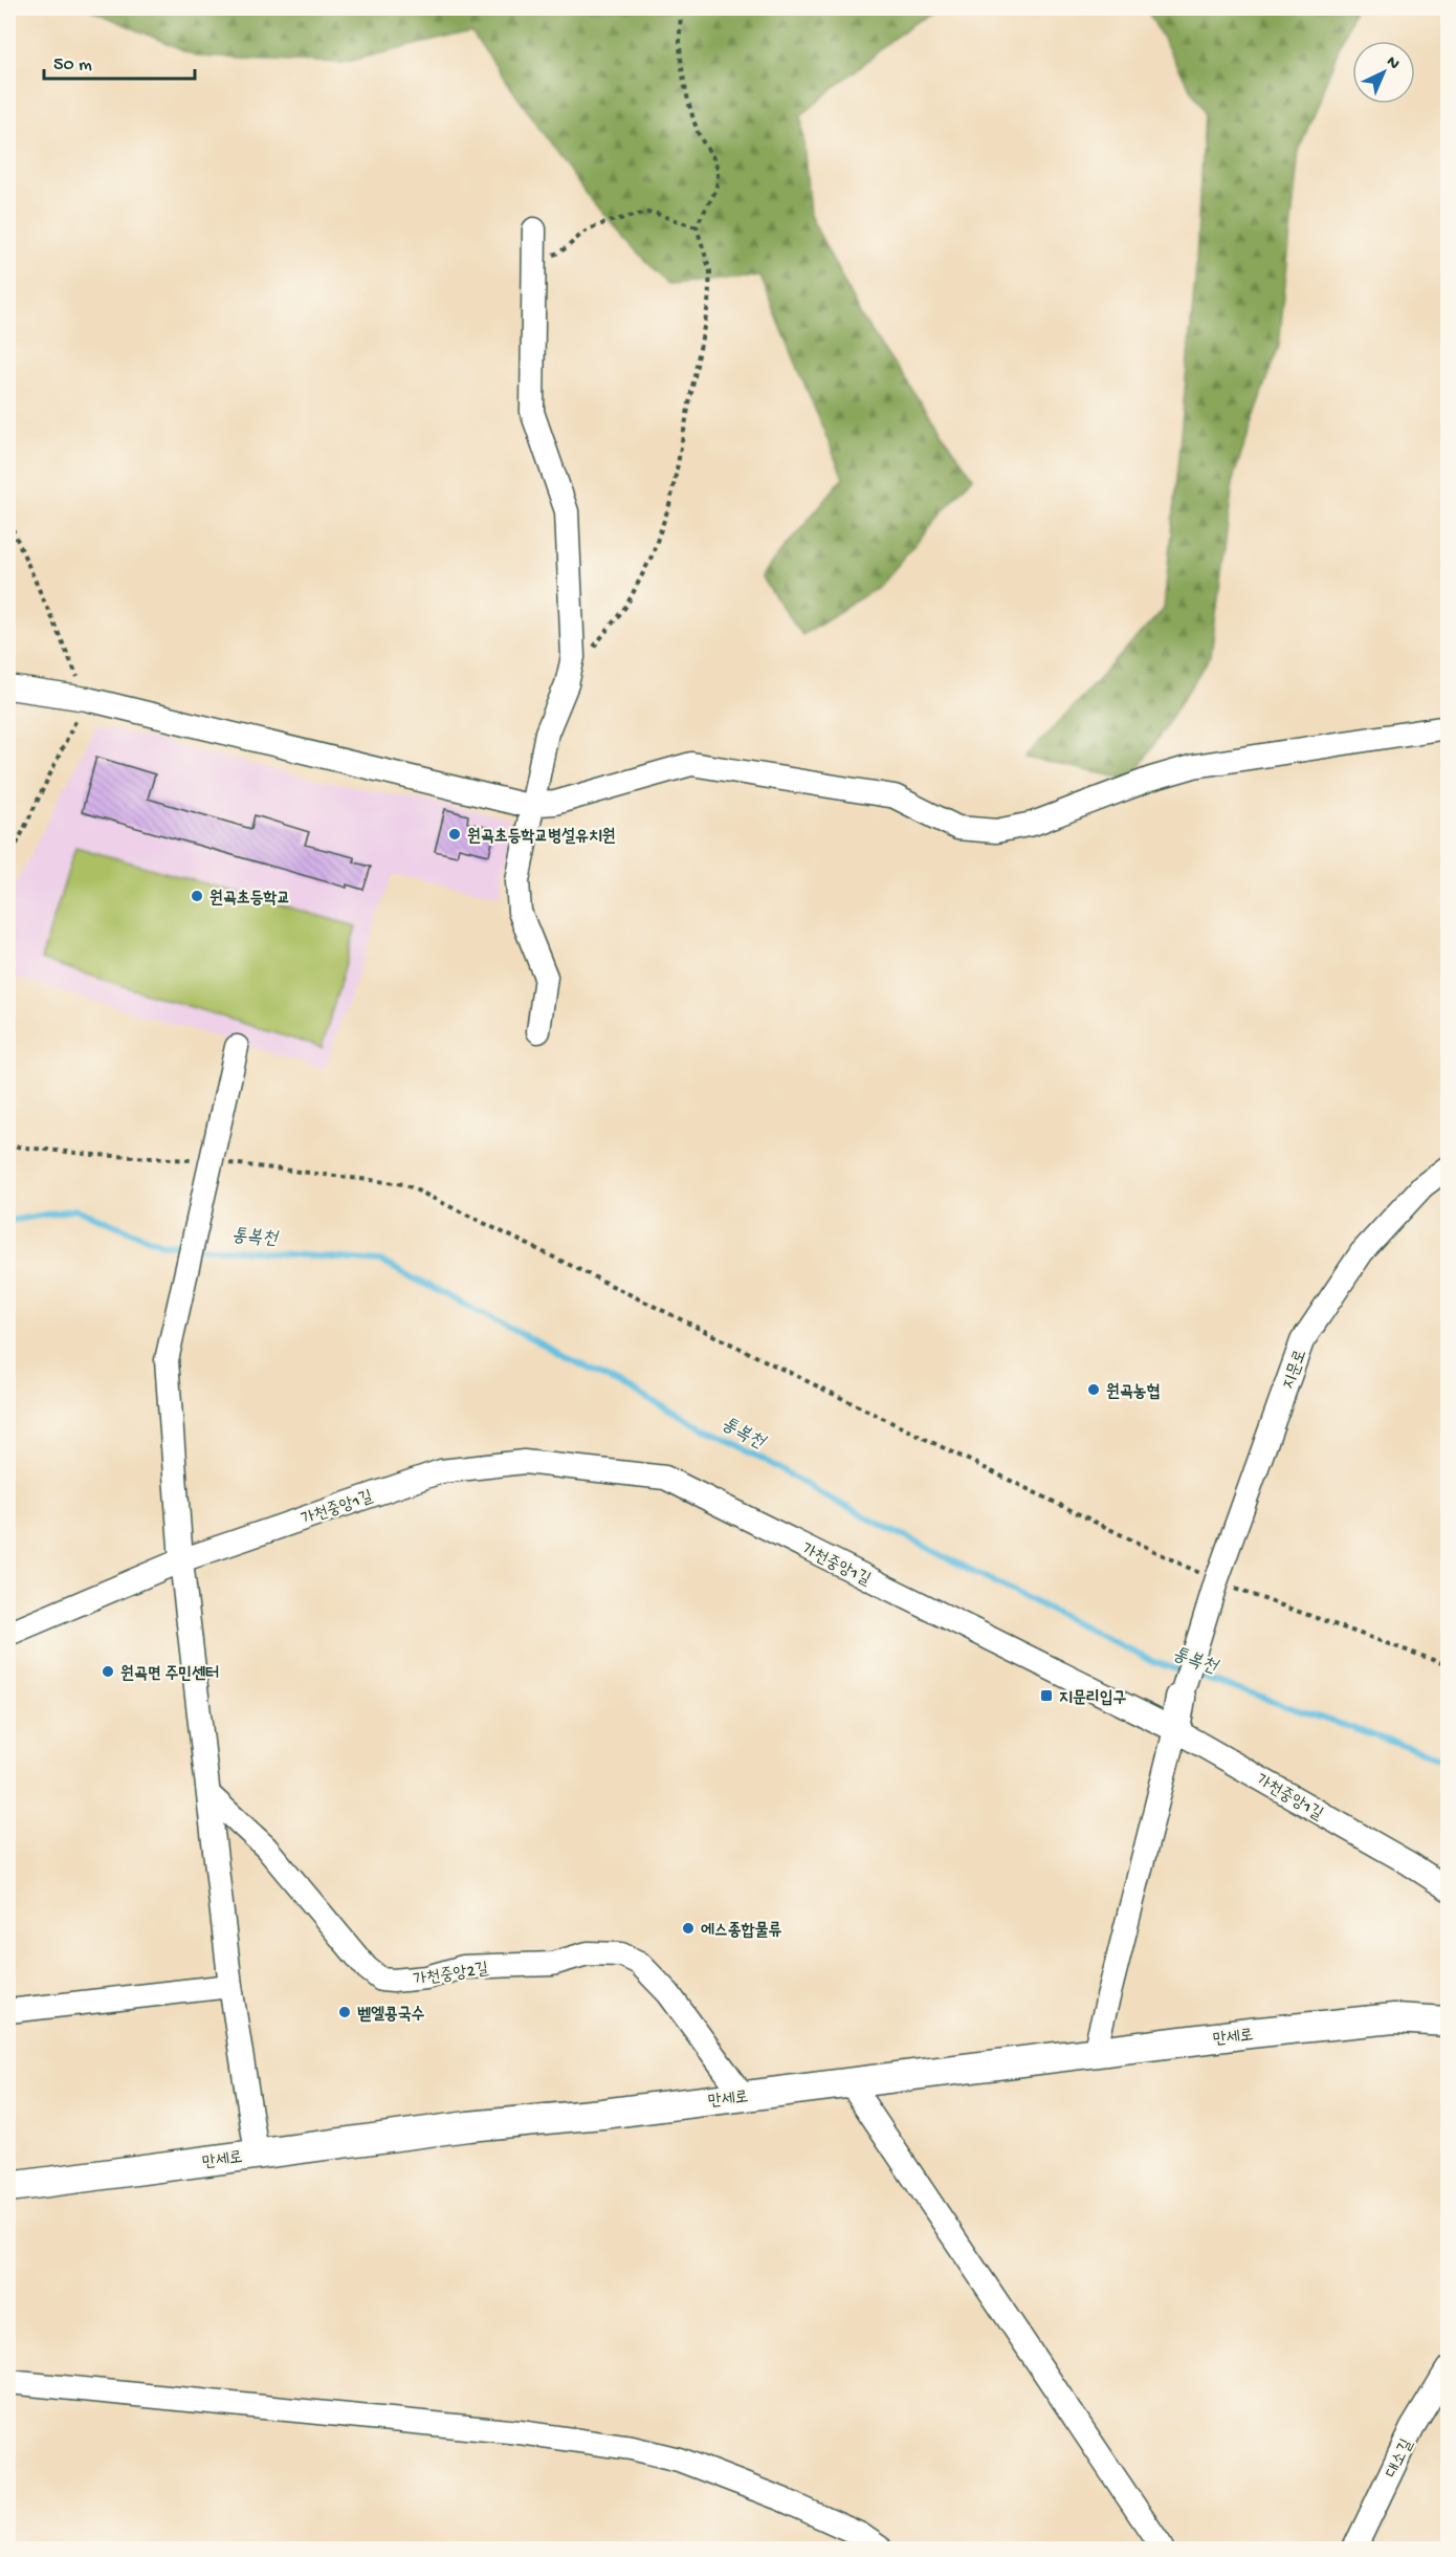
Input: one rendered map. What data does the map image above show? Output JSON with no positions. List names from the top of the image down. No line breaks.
{"streets":{"main road":["만세로"],"street":["지문로","가천중앙1길","가천중앙2길","대소길"]},"crossings":[["가천중앙2길","만세로"]],"water":["통복천"],"places":{"other":["원곡초등학교병설유치원","원곡초등학교","원곡농협","원곡면 주민센터","에스종합물류","벧엘콩국수"],"transit":["지문리입구"]},"scale_bar":"50 m","north":"top right"}
